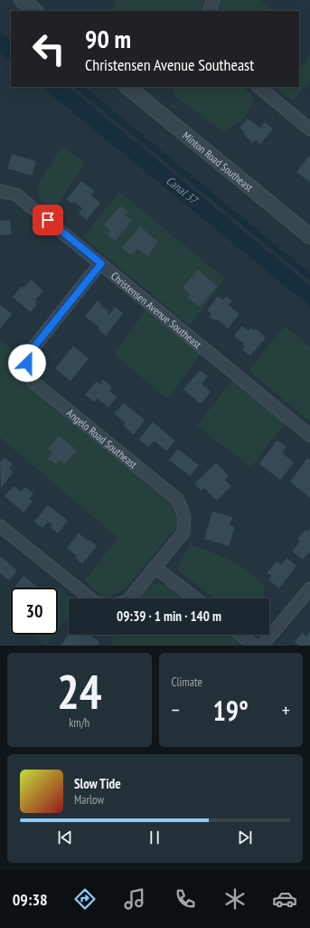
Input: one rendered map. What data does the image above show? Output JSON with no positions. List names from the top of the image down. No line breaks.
{"streets":{"street":["Minton Road Southeast","Christensen Avenue Southeast","Angelo Road Southeast"]},"crossings":[["Christensen Avenue Southeast","Angelo Road Southeast"]],"water":["Canal 37"],"page":{"turn":["90 m","Christensen Avenue Southeast"],"limit":"30","trip":"09:39 · 1 min · 140 m","tile":[["24","km/h"],"Climate"],"heat":["−","19°","+"],"song":["Slow Tide","Marlow"],"tabs":"09:38"}}
